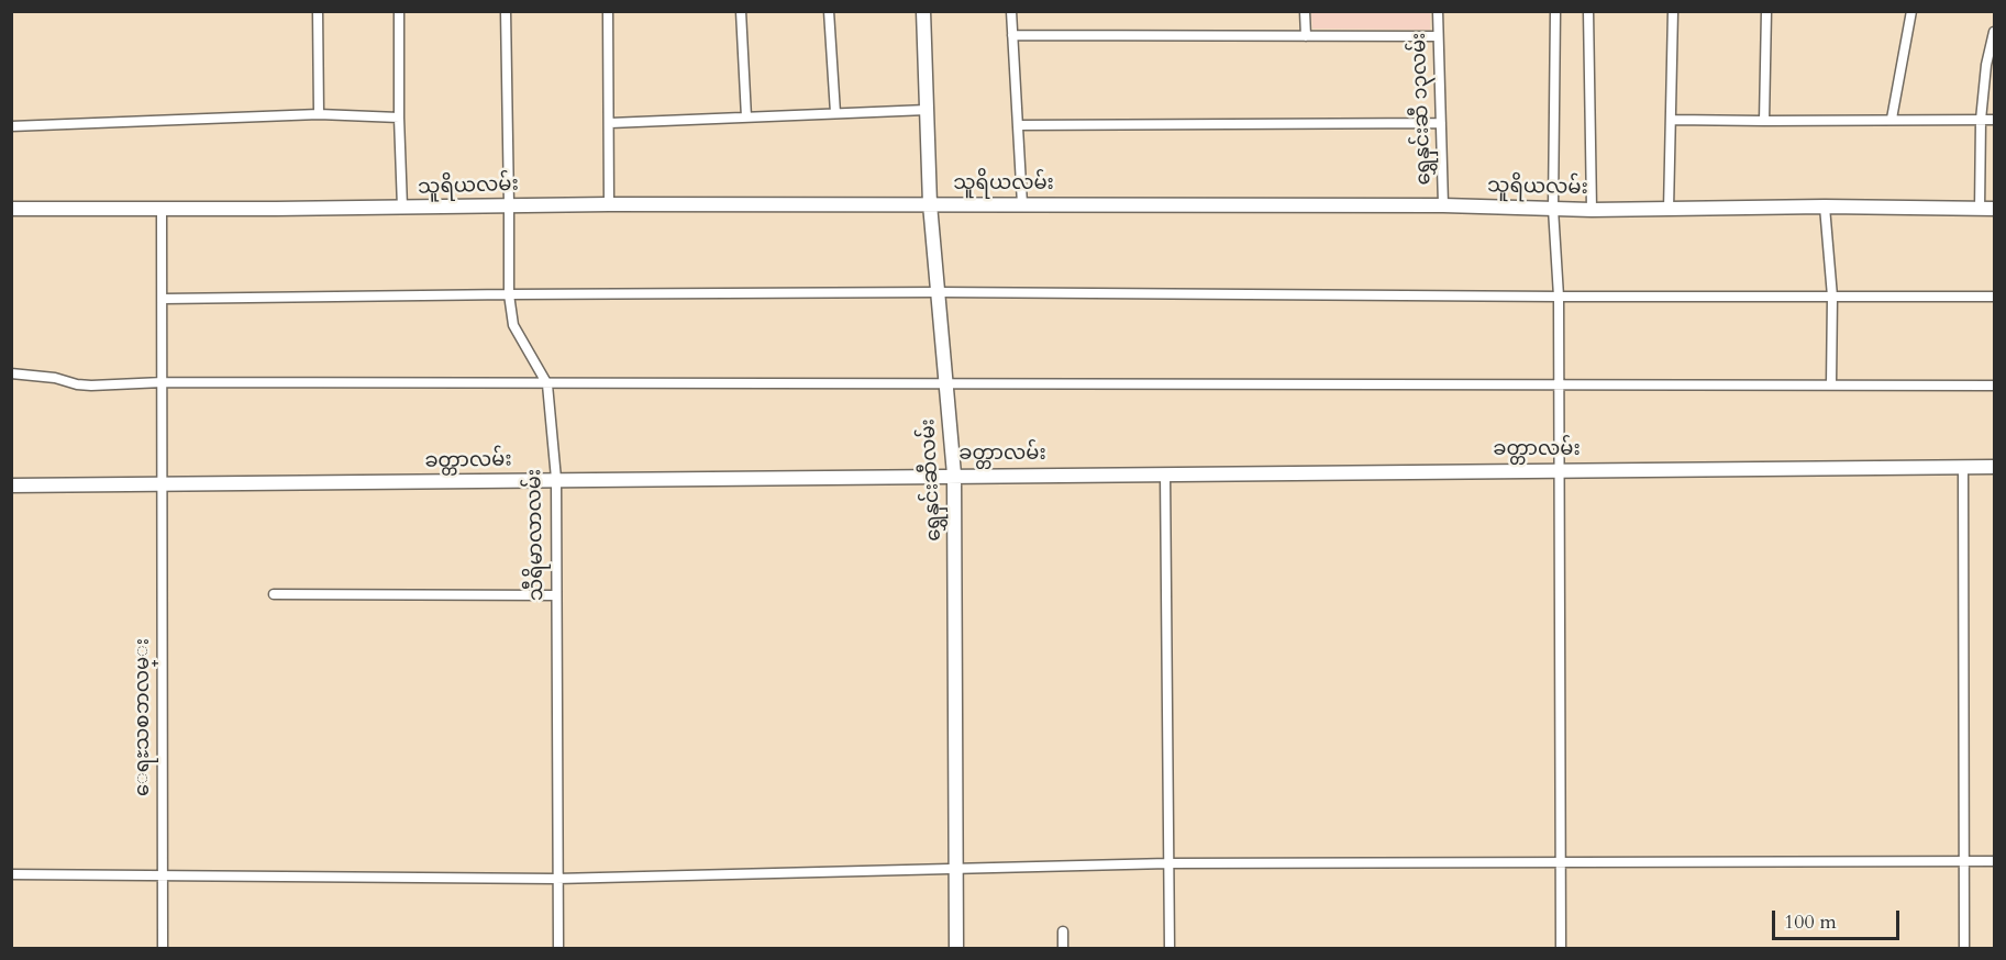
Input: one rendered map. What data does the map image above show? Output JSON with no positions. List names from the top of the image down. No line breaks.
{"streets":{"street":["ရွှေနှင်းဆီ ၁၃လမ်း","သူရိယလမ်း","ခတ္တာလမ်း","ရွှေနှင်းဆီလမ်း","သီရိမာလာလမ်း","ေရႊသစၥာလမ္း"]},"crossings":[["ရွှေနှင်းဆီ ၁၃လမ်း","သူရိယလမ်း"],["သူရိယလမ်း","ရွှေနှင်းဆီလမ်း"],["သူရိယလမ်း","သီရိမာလာလမ်း"],["သူရိယလမ်း","ေရႊသစၥာလမ္း"],["ခတ္တာလမ်း","ရွှေနှင်းဆီလမ်း"],["ခတ္တာလမ်း","သီရိမာလာလမ်း"],["ခတ္တာလမ်း","ေရႊသစၥာလမ္း"]],"scale_bar":"100 m"}
